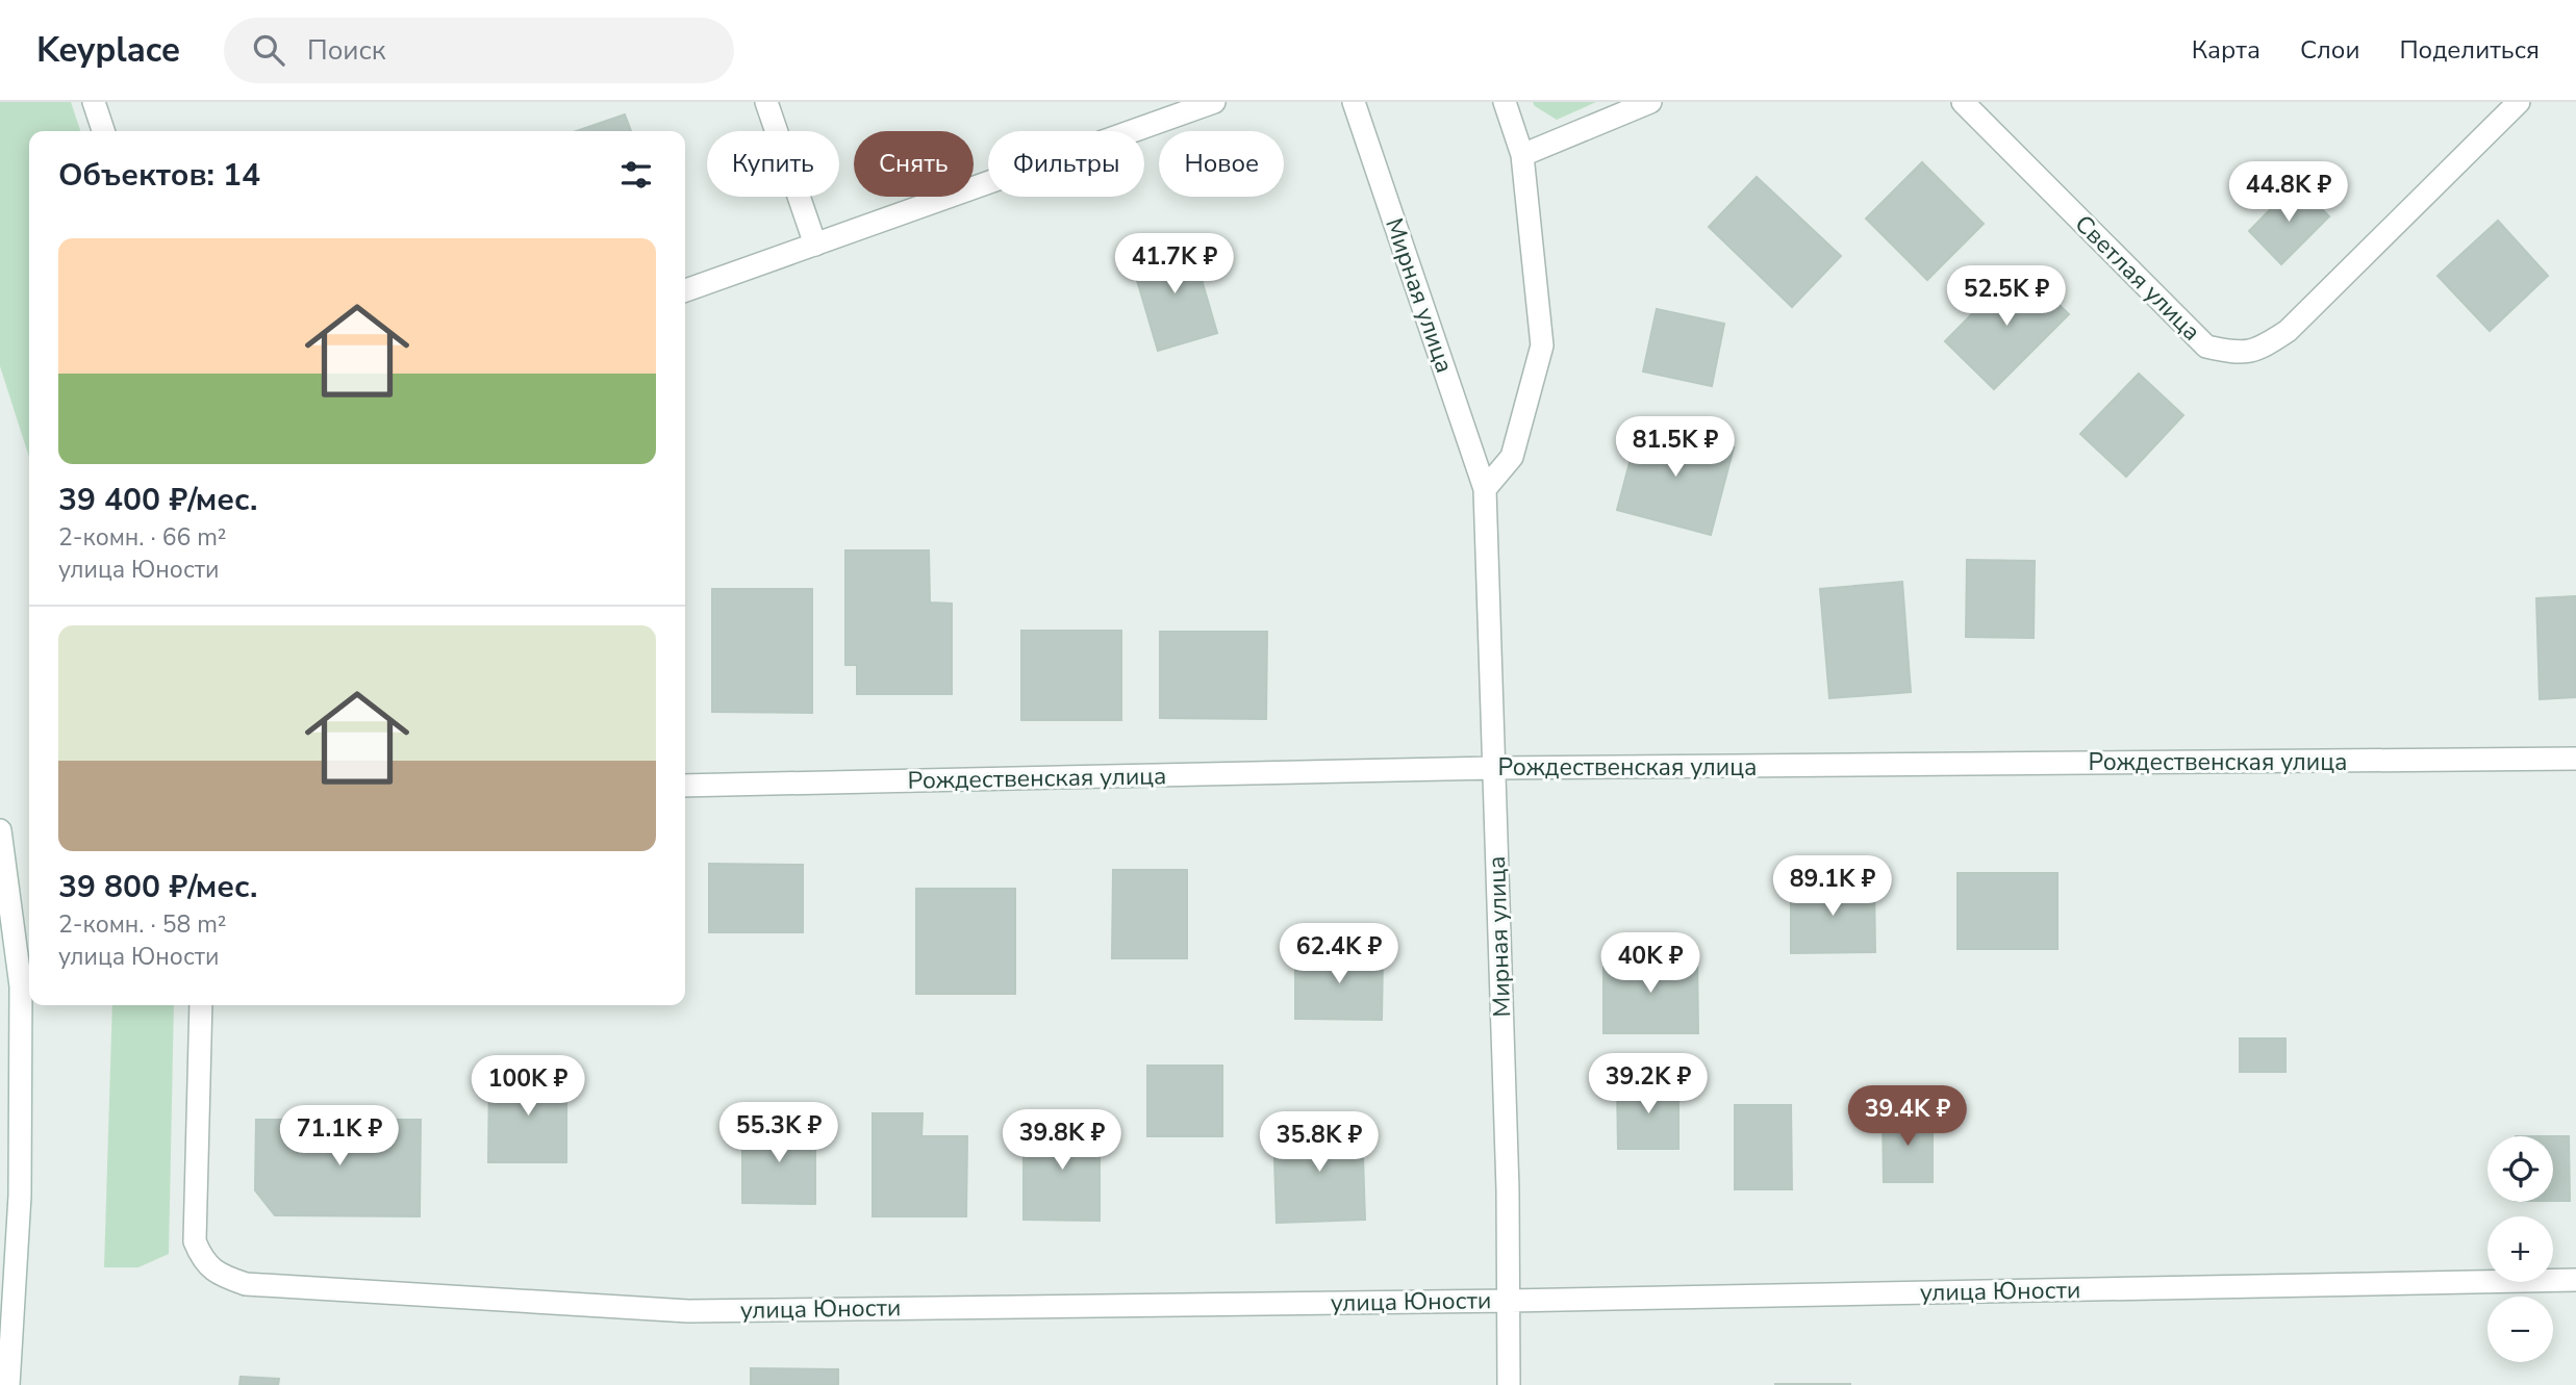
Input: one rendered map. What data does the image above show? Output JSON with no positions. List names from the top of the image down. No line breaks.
{"streets":{"street":["Светлая улица","Мирная улица","Рождественская улица","улица Юности"]},"crossings":[["Мирная улица","Рождественская улица"],["Мирная улица","улица Юности"]],"page":{"header":"Keyplace","search":"Поиск","nav":["Карта","Слои","Поделиться"],"chip":["Купить","Снять","Фильтры","Новое"],"heading":"Объектов: 14","price":["44.8K ₽","41.7K ₽","52.5K ₽","81.5K ₽","89.1K ₽","62.4K ₽","40K ₽","39.2K ₽","100K ₽","39.4K ₽","55.3K ₽","71.1K ₽","39.8K ₽","35.8K ₽"],"list":[{"name":"39 400 ₽/мес.","note":"2-комн. · 66 m² · улица Юности"},{"name":"39 800 ₽/мес.","note":"2-комн. · 58 m² · улица Юности"}],"map_buttons":["+","−"]}}
